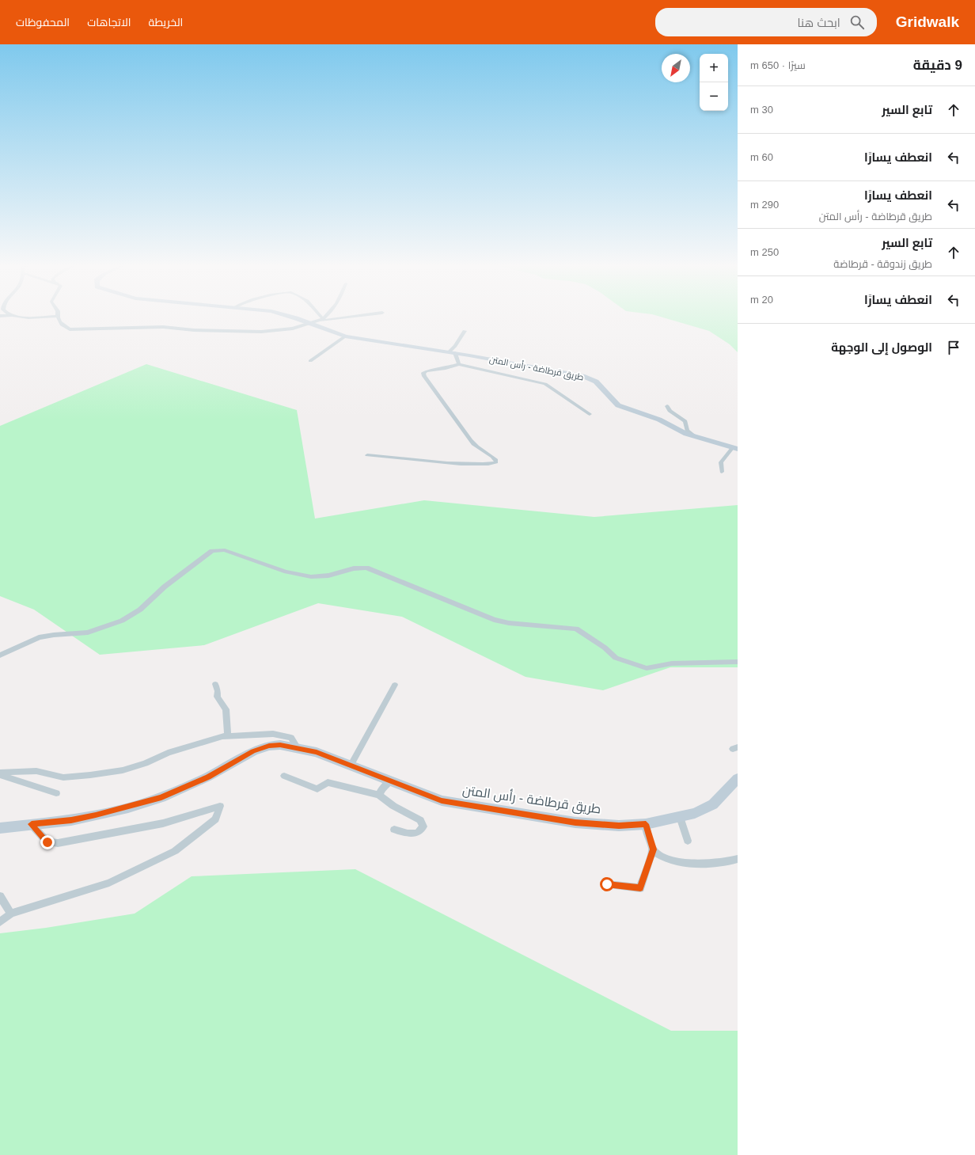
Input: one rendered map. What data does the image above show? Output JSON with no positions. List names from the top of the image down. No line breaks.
{"streets":{"main road":["طريق قرطاضة - رأس المتن"]},"north":"bottom left","page":{"header":"Gridwalk","search":"ابحث هنا","nav":["الخريطة","الاتجاهات","المحفوظات"],"heading":["9 دقيقة","سيرًا · 650 m"],"map_buttons":["+","−"],"list":[["تابع السير","30 m"],["انعطف يسارًا","60 m"],["انعطف يسارًا","طريق قرطاضة - رأس المتن","290 m"],["تابع السير","طريق زندوقة - قرطاضة","250 m"],["انعطف يسارًا","20 m"],"الوصول إلى الوجهة"]}}
